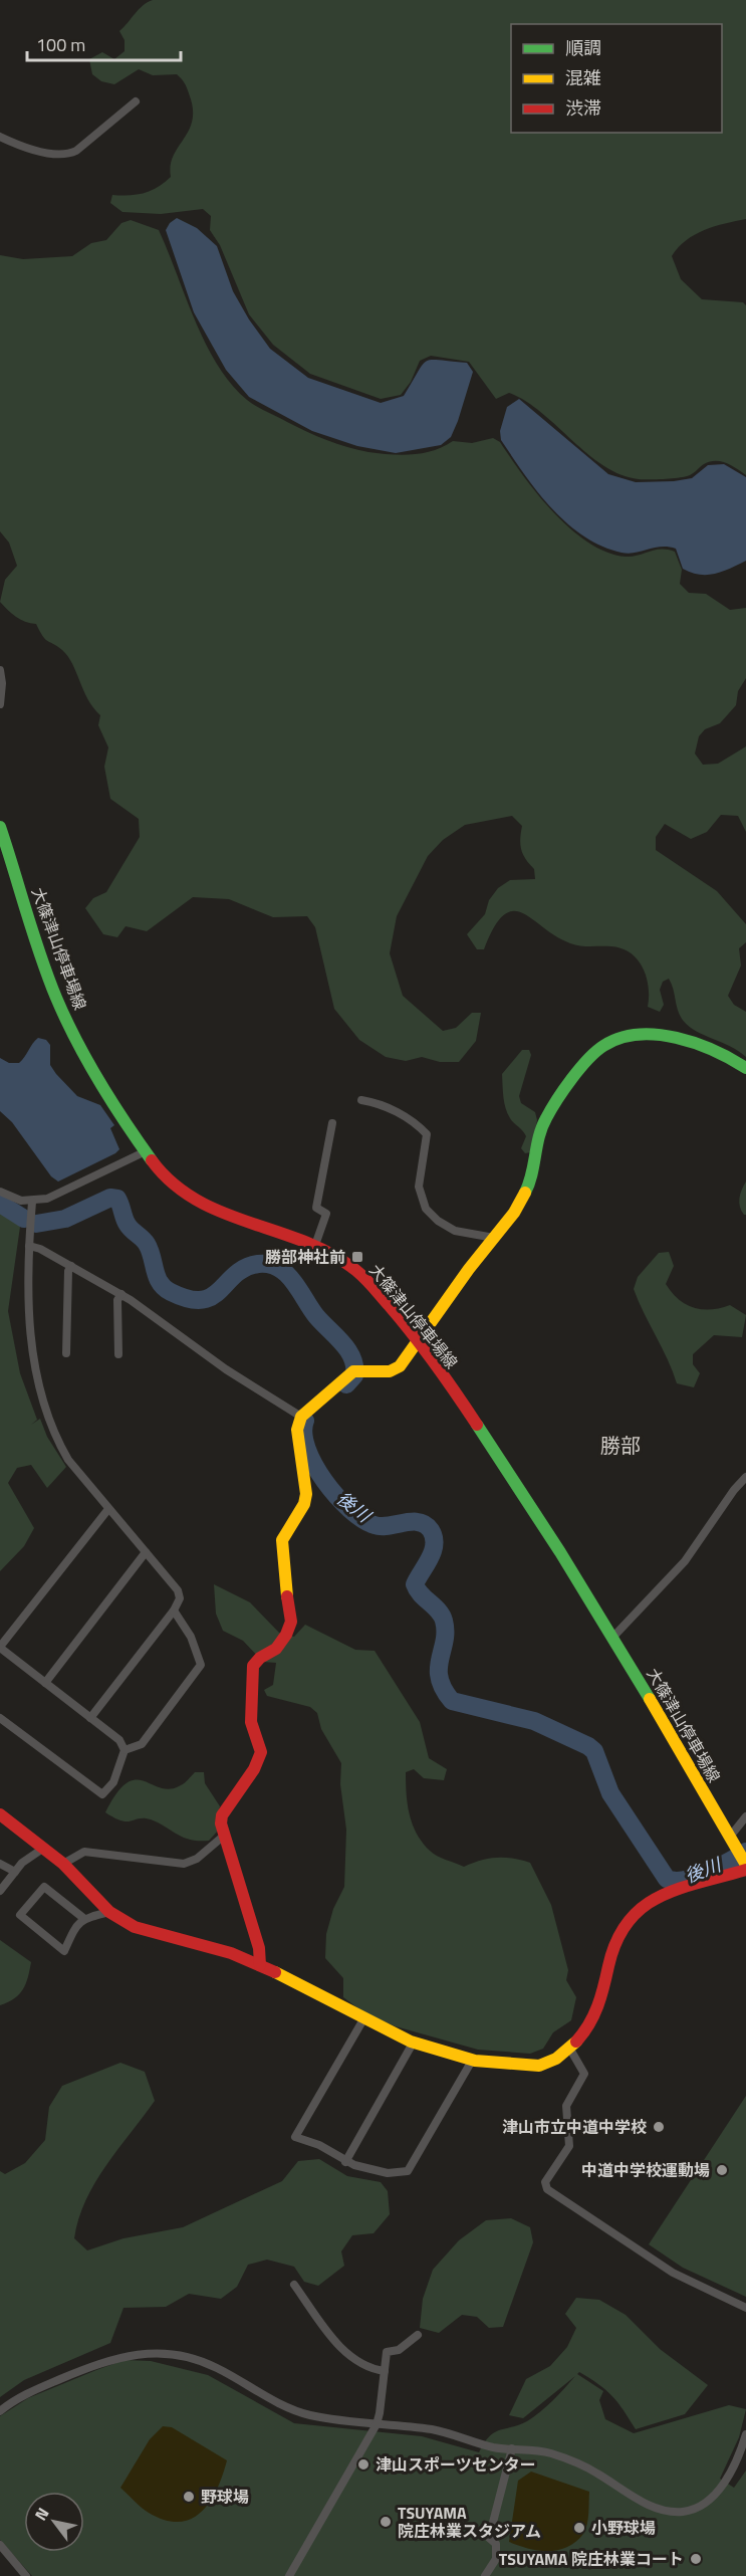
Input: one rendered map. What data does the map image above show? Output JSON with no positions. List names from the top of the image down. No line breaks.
{"streets":{"street":["大篠津山停車場線"]},"districts":["勝部"],"water":["後川"],"places":{"transit":["勝部神社前"],"other":["津山市立中道中学校","中道中学校運動場","津山スポーツセンター","野球場","TSUYAMA 院庄林業スタジアム","小野球場","TSUYAMA 院庄林業コート"]},"legend":["順調","混雑","渋滞"],"scale_bar":"100 m","north":"top left"}
